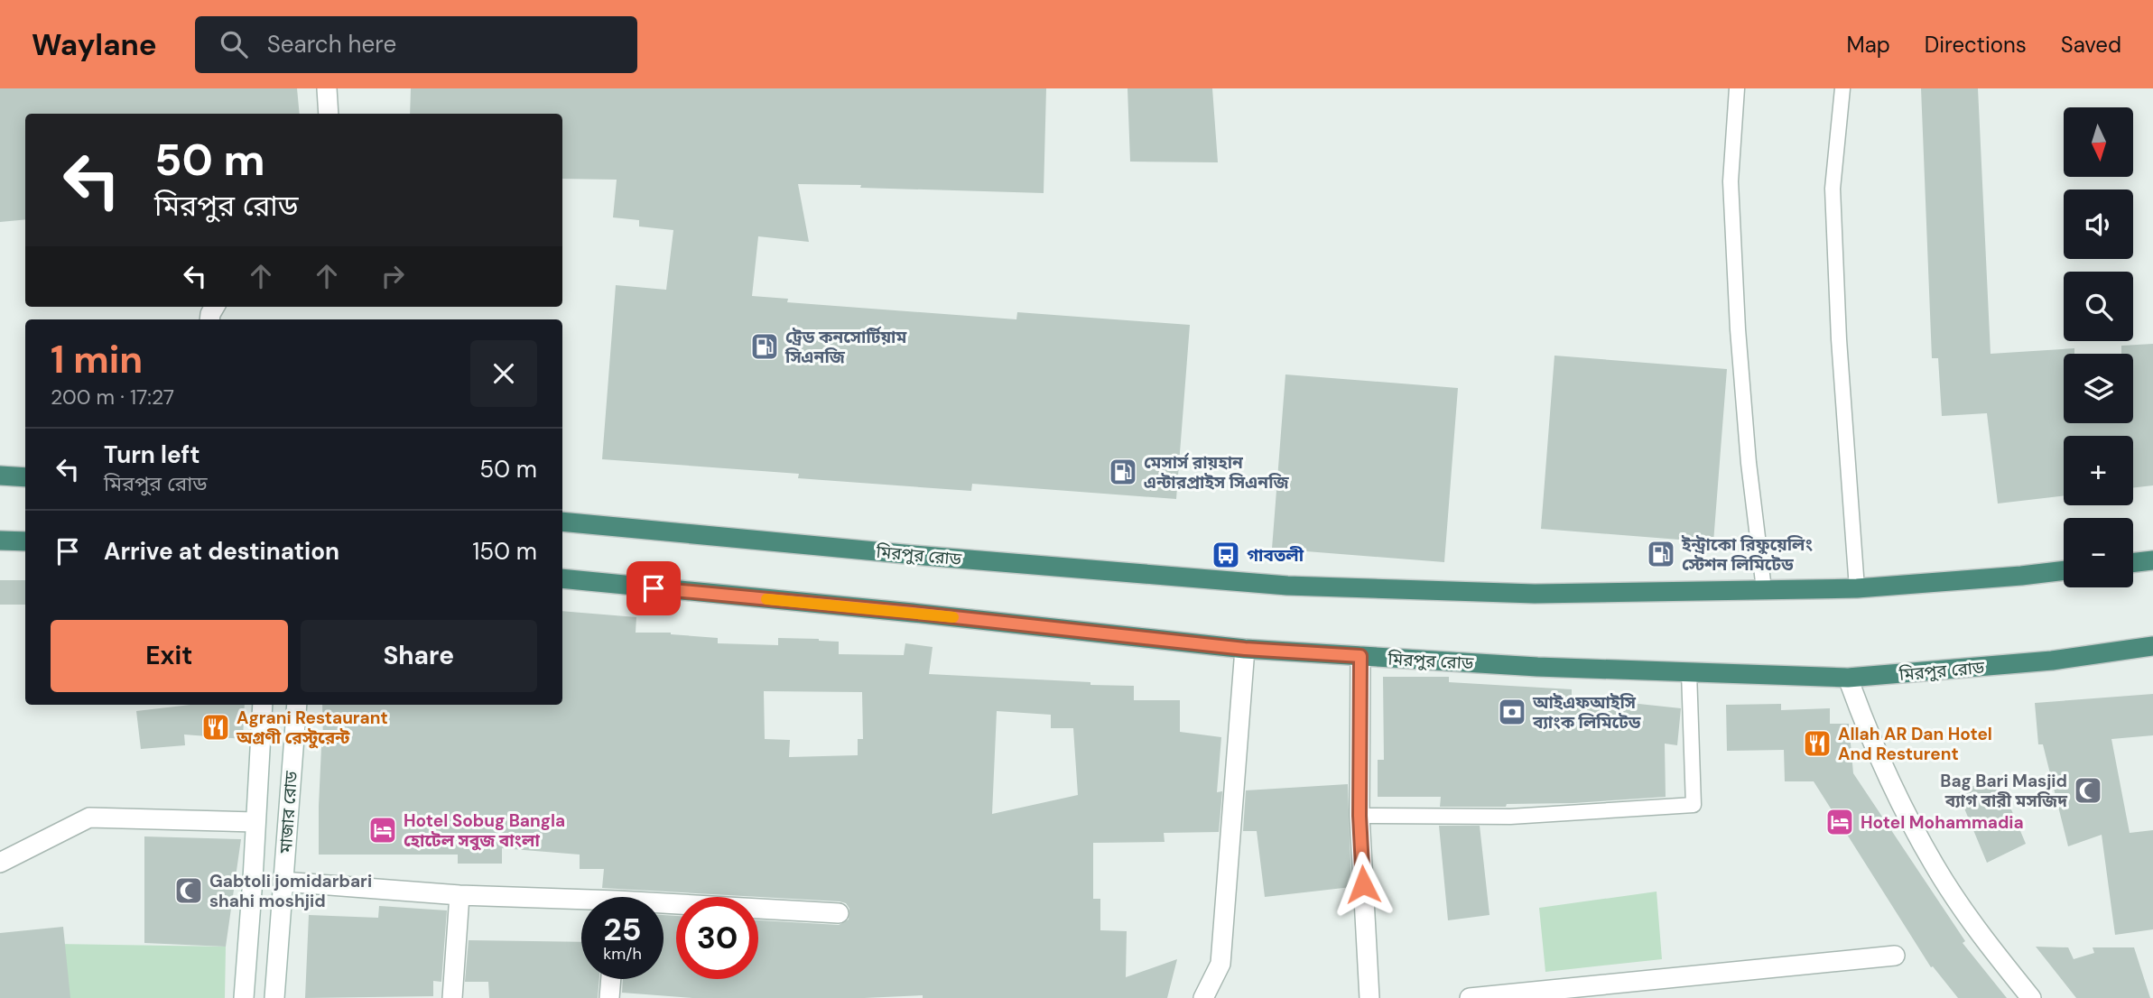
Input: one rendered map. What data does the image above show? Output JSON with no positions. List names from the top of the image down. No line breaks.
{"streets":{"highway":["মিরপুর রোড"],"street":["মাজার রোড"]},"places":{"fuel station":["ট্রেড কনসোর্টিয়াম সিএনজি","মেসার্স রায়হান এন্টারপ্রাইস সিএনজি","ইন্ট্রাকো রিফুয়েলিং স্টেশন লিমিটেড"],"bus stop":["গাবতলী"],"bank":["আইএফআইসি ব্যাংক লিমিটেড"],"restaurant":["Agrani Restaurant অগ্রণী রেস্টুরেন্ট","Allah AR Dan Hotel And Resturent"],"mosque":["Bag Bari Masjid ব্যাগ বারী মসজিদ","Gabtoli jomidarbari shahi moshjid"],"hotel":["Hotel Mohammadia","Hotel Sobug Bangla হোটেল সবুজ বাংলা"]},"north":"bottom","page":{"header":"Waylane","search":"Search here","nav":["Map","Directions","Saved"],"map_buttons":["+","−"],"turn":["50 m","মিরপুর রোড"],"heading":["1 min","200 m · 17:27"],"list":[{"name":"Turn left","note":"মিরপুর রোড","value":"50 m"},{"name":"Arrive at destination","value":"150 m"}],"buttons":["Exit","Share"],"speed":"25 km/h","limit":"30"}}
